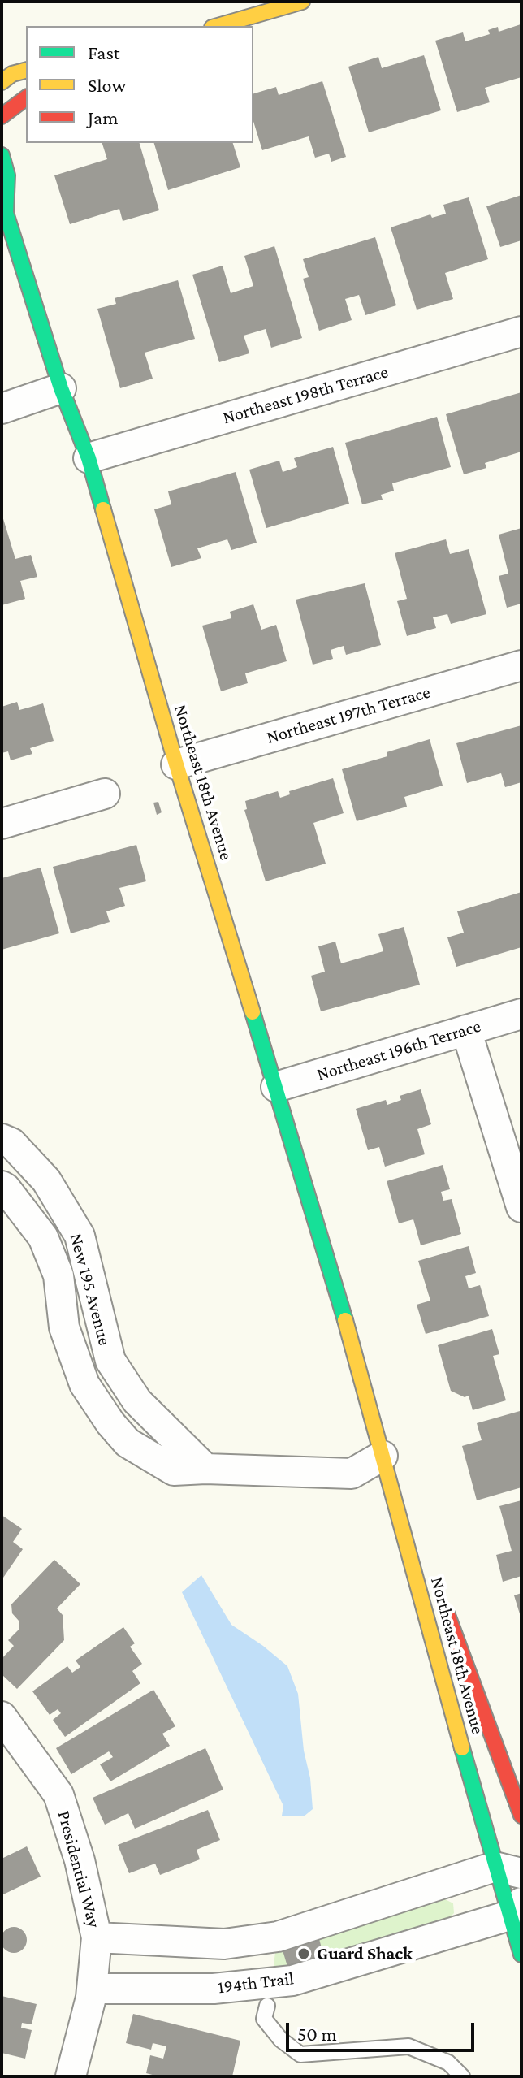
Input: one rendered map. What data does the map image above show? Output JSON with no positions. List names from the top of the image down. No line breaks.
{"streets":{"street":["Northeast 198th Terrace","Northeast 197th Terrace","Northeast 18th Avenue","Northeast 196th Terrace","New 195 Avenue","Presidential Way","194th Trail"]},"crossings":[["Northeast 198th Terrace","Northeast 18th Avenue"],["Northeast 197th Terrace","Northeast 18th Avenue"],["Northeast 18th Avenue","Northeast 196th Terrace"],["Northeast 18th Avenue","New 195 Avenue"],["Northeast 18th Avenue","194th Trail"],["Presidential Way","194th Trail"]],"places":["Guard Shack"],"legend":["Fast","Slow","Jam"],"scale_bar":"50 m"}
